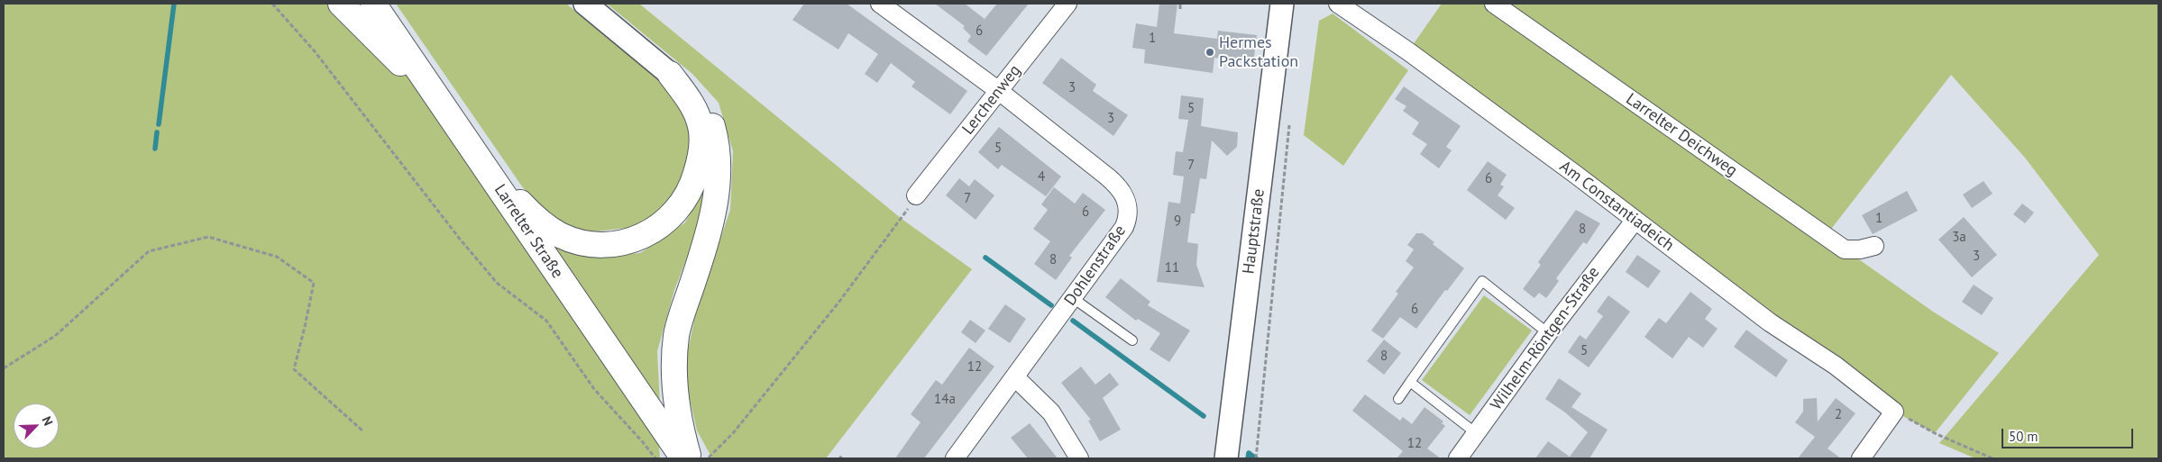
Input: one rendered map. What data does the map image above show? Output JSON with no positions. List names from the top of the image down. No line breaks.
{"streets":{"main road":["Larrelter Straße"],"street":["Lerchenweg","Larrelter Deichweg","Am Constantiadeich","Hauptstraße","Dohlenstraße","Wilhelm-Röntgen-Straße"]},"crossings":[["Lerchenweg","Dohlenstraße"],["Am Constantiadeich","Wilhelm-Röntgen-Straße"]],"places":["Hermes Packstation"],"house_numbers":["6","1","3","5","3","5","7","4","6","7","6","1","9","8","3a","3","8","11","6","5","8","12","14a","2","12"],"scale_bar":"50 m","north":"top right"}
